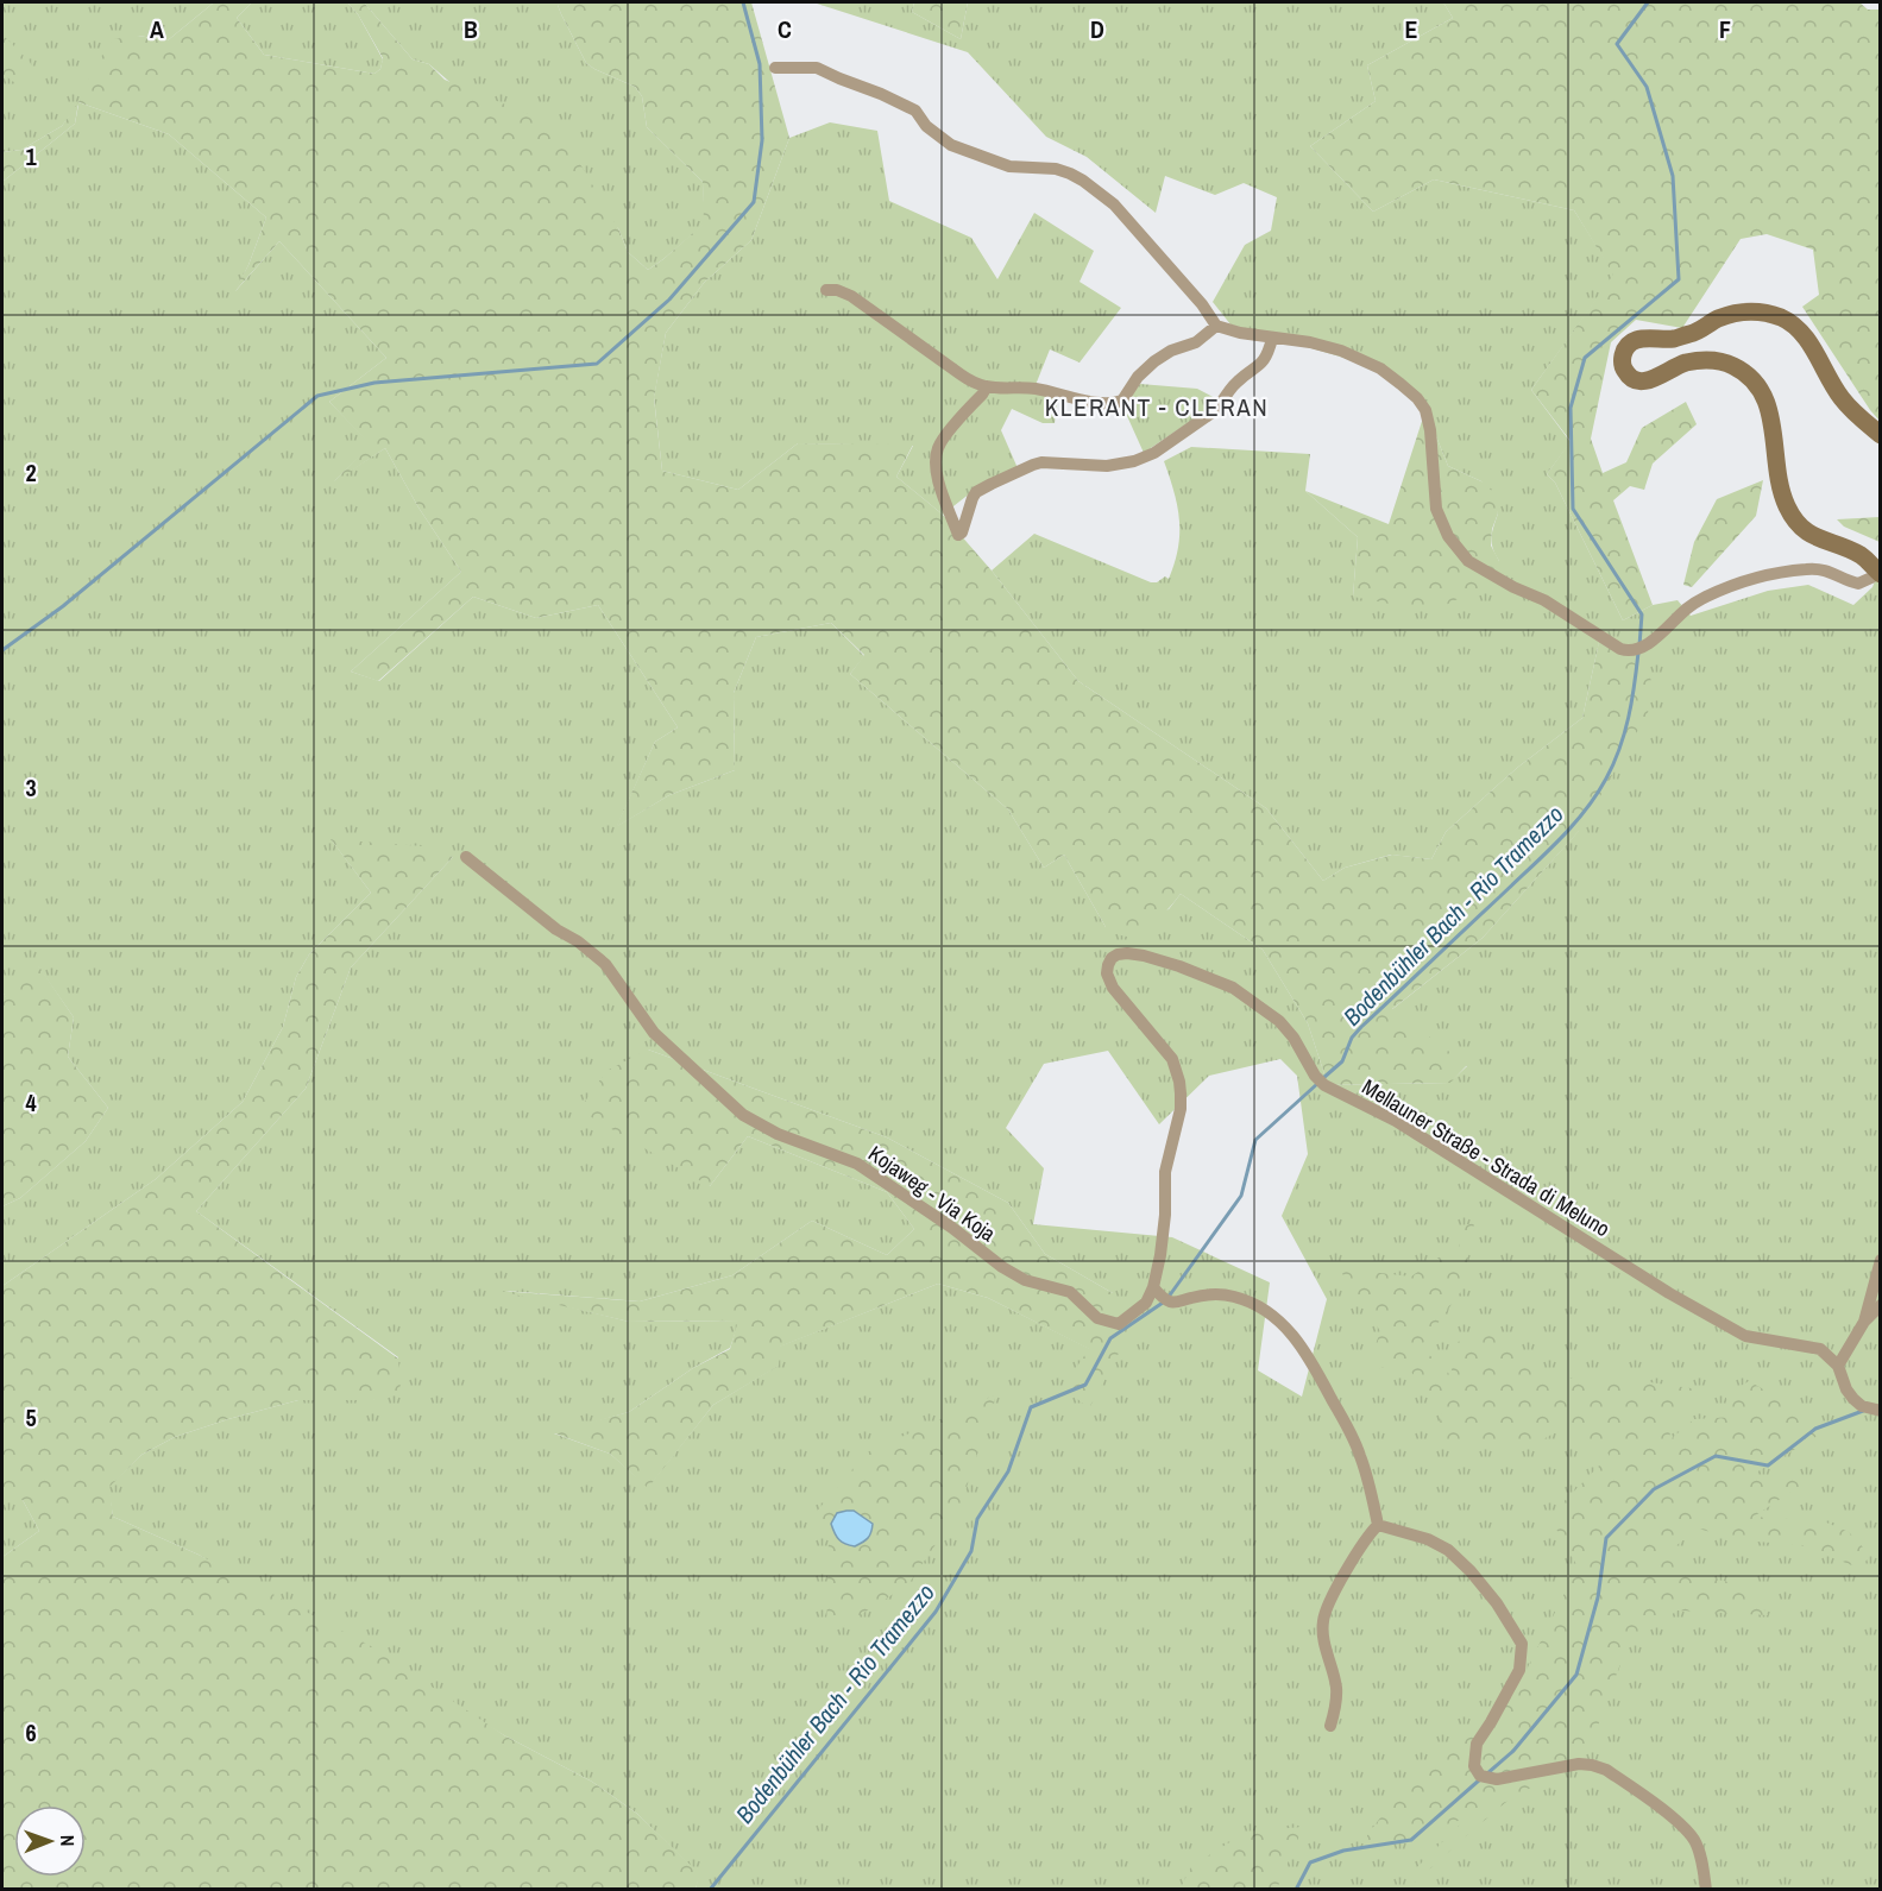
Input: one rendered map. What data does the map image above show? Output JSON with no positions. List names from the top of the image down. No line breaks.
{"streets":{"street":["Mellauner Straße - Strada di Meluno","Kojaweg - Via Koja"]},"crossings":[["Mellauner Straße - Strada di Meluno","Kojaweg - Via Koja"]],"districts":["KLERANT - CLERAN"],"water":["Bodenbühler Bach - Rio Tramezzo"],"north":"right","grid":{"columns":["A","B","C","D","E","F"],"rows":["1","2","3","4","5","6"]}}
